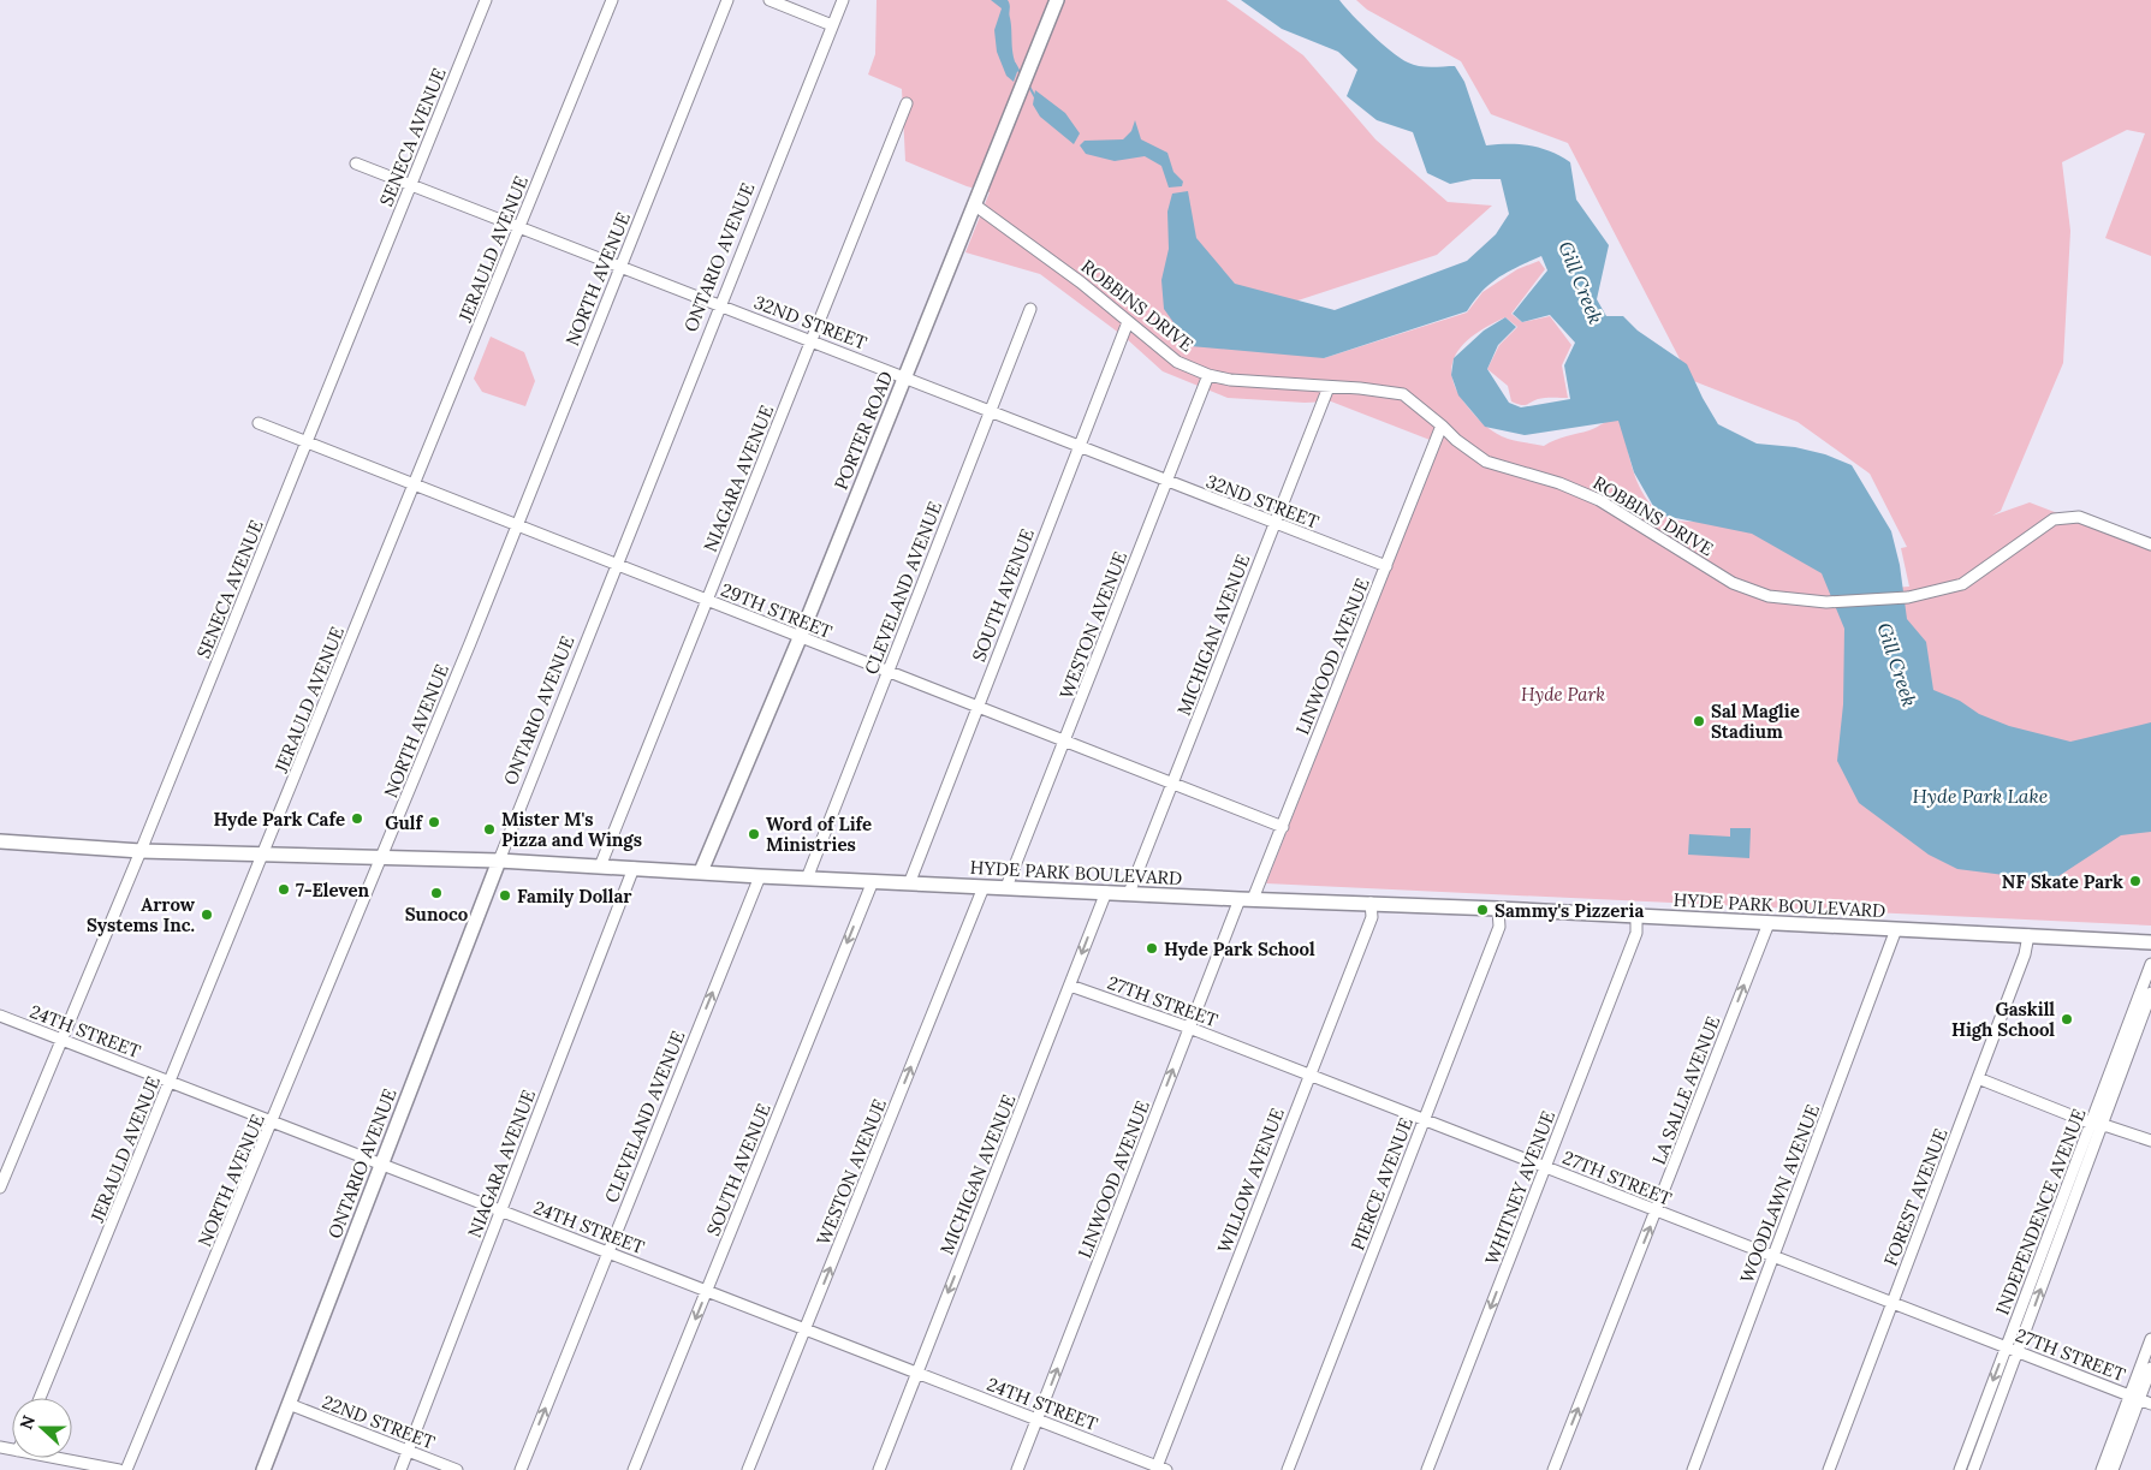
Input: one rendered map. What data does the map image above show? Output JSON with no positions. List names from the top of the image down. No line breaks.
{"streets":{"main road":["ONTARIO AVENUE","PORTER ROAD","HYDE PARK BOULEVARD"],"street":["SENECA AVENUE","JERAULD AVENUE","NORTH AVENUE","ROBBINS DRIVE","32ND STREET","NIAGARA AVENUE","CLEVELAND AVENUE","SOUTH AVENUE","29TH STREET","WESTON AVENUE","MICHIGAN AVENUE","LINWOOD AVENUE","27TH STREET","24TH STREET","LA SALLE AVENUE","WILLOW AVENUE","PIERCE AVENUE","WHITNEY AVENUE","WOODLAWN AVENUE","FOREST AVENUE","INDEPENDENCE AVENUE","22ND STREET"]},"crossings":[["SENECA AVENUE","32ND STREET"],["SENECA AVENUE","29TH STREET"],["SENECA AVENUE","HYDE PARK BOULEVARD"],["SENECA AVENUE","24TH STREET"],["JERAULD AVENUE","32ND STREET"],["JERAULD AVENUE","29TH STREET"],["JERAULD AVENUE","HYDE PARK BOULEVARD"],["JERAULD AVENUE","24TH STREET"],["ONTARIO AVENUE","32ND STREET"],["ONTARIO AVENUE","29TH STREET"],["ONTARIO AVENUE","HYDE PARK BOULEVARD"],["ONTARIO AVENUE","24TH STREET"],["ONTARIO AVENUE","22ND STREET"],["NORTH AVENUE","32ND STREET"],["NORTH AVENUE","29TH STREET"],["NORTH AVENUE","HYDE PARK BOULEVARD"],["NORTH AVENUE","24TH STREET"],["ROBBINS DRIVE","PORTER ROAD"],["ROBBINS DRIVE","SOUTH AVENUE"],["ROBBINS DRIVE","WESTON AVENUE"],["ROBBINS DRIVE","MICHIGAN AVENUE"],["ROBBINS DRIVE","LINWOOD AVENUE"],["32ND STREET","PORTER ROAD"],["32ND STREET","NIAGARA AVENUE"],["32ND STREET","CLEVELAND AVENUE"],["32ND STREET","SOUTH AVENUE"],["32ND STREET","WESTON AVENUE"],["32ND STREET","MICHIGAN AVENUE"],["32ND STREET","LINWOOD AVENUE"],["PORTER ROAD","29TH STREET"],["PORTER ROAD","HYDE PARK BOULEVARD"],["NIAGARA AVENUE","29TH STREET"],["NIAGARA AVENUE","HYDE PARK BOULEVARD"],["NIAGARA AVENUE","24TH STREET"],["NIAGARA AVENUE","22ND STREET"],["CLEVELAND AVENUE","29TH STREET"],["CLEVELAND AVENUE","HYDE PARK BOULEVARD"],["CLEVELAND AVENUE","24TH STREET"],["SOUTH AVENUE","29TH STREET"],["SOUTH AVENUE","HYDE PARK BOULEVARD"],["SOUTH AVENUE","24TH STREET"],["29TH STREET","WESTON AVENUE"],["29TH STREET","MICHIGAN AVENUE"],["29TH STREET","LINWOOD AVENUE"],["WESTON AVENUE","HYDE PARK BOULEVARD"],["WESTON AVENUE","24TH STREET"],["MICHIGAN AVENUE","HYDE PARK BOULEVARD"],["MICHIGAN AVENUE","27TH STREET"],["MICHIGAN AVENUE","24TH STREET"],["LINWOOD AVENUE","HYDE PARK BOULEVARD"],["LINWOOD AVENUE","27TH STREET"],["LINWOOD AVENUE","24TH STREET"],["HYDE PARK BOULEVARD","LA SALLE AVENUE"],["HYDE PARK BOULEVARD","WILLOW AVENUE"],["HYDE PARK BOULEVARD","PIERCE AVENUE"],["HYDE PARK BOULEVARD","WHITNEY AVENUE"],["HYDE PARK BOULEVARD","WOODLAWN AVENUE"],["HYDE PARK BOULEVARD","FOREST AVENUE"],["27TH STREET","LA SALLE AVENUE"],["27TH STREET","WILLOW AVENUE"],["27TH STREET","PIERCE AVENUE"],["27TH STREET","WHITNEY AVENUE"],["27TH STREET","WOODLAWN AVENUE"],["27TH STREET","FOREST AVENUE"],["27TH STREET","INDEPENDENCE AVENUE"],["24TH STREET","WILLOW AVENUE"]],"one_way":["CLEVELAND AVENUE","SOUTH AVENUE","WESTON AVENUE","MICHIGAN AVENUE","LINWOOD AVENUE","LA SALLE AVENUE","WHITNEY AVENUE"],"water":["Gill Creek","Hyde Park Lake"],"parks":["Hyde Park"],"places":["Sal Maglie Stadium","Hyde Park Cafe","Gulf","Mister M's Pizza and Wings","Word of Life Ministries","NF Skate Park","7-Eleven","Sunoco","Family Dollar","Sammy's Pizzeria","Arrow Systems Inc.","Hyde Park School","Gaskill High School"],"north":"left"}
